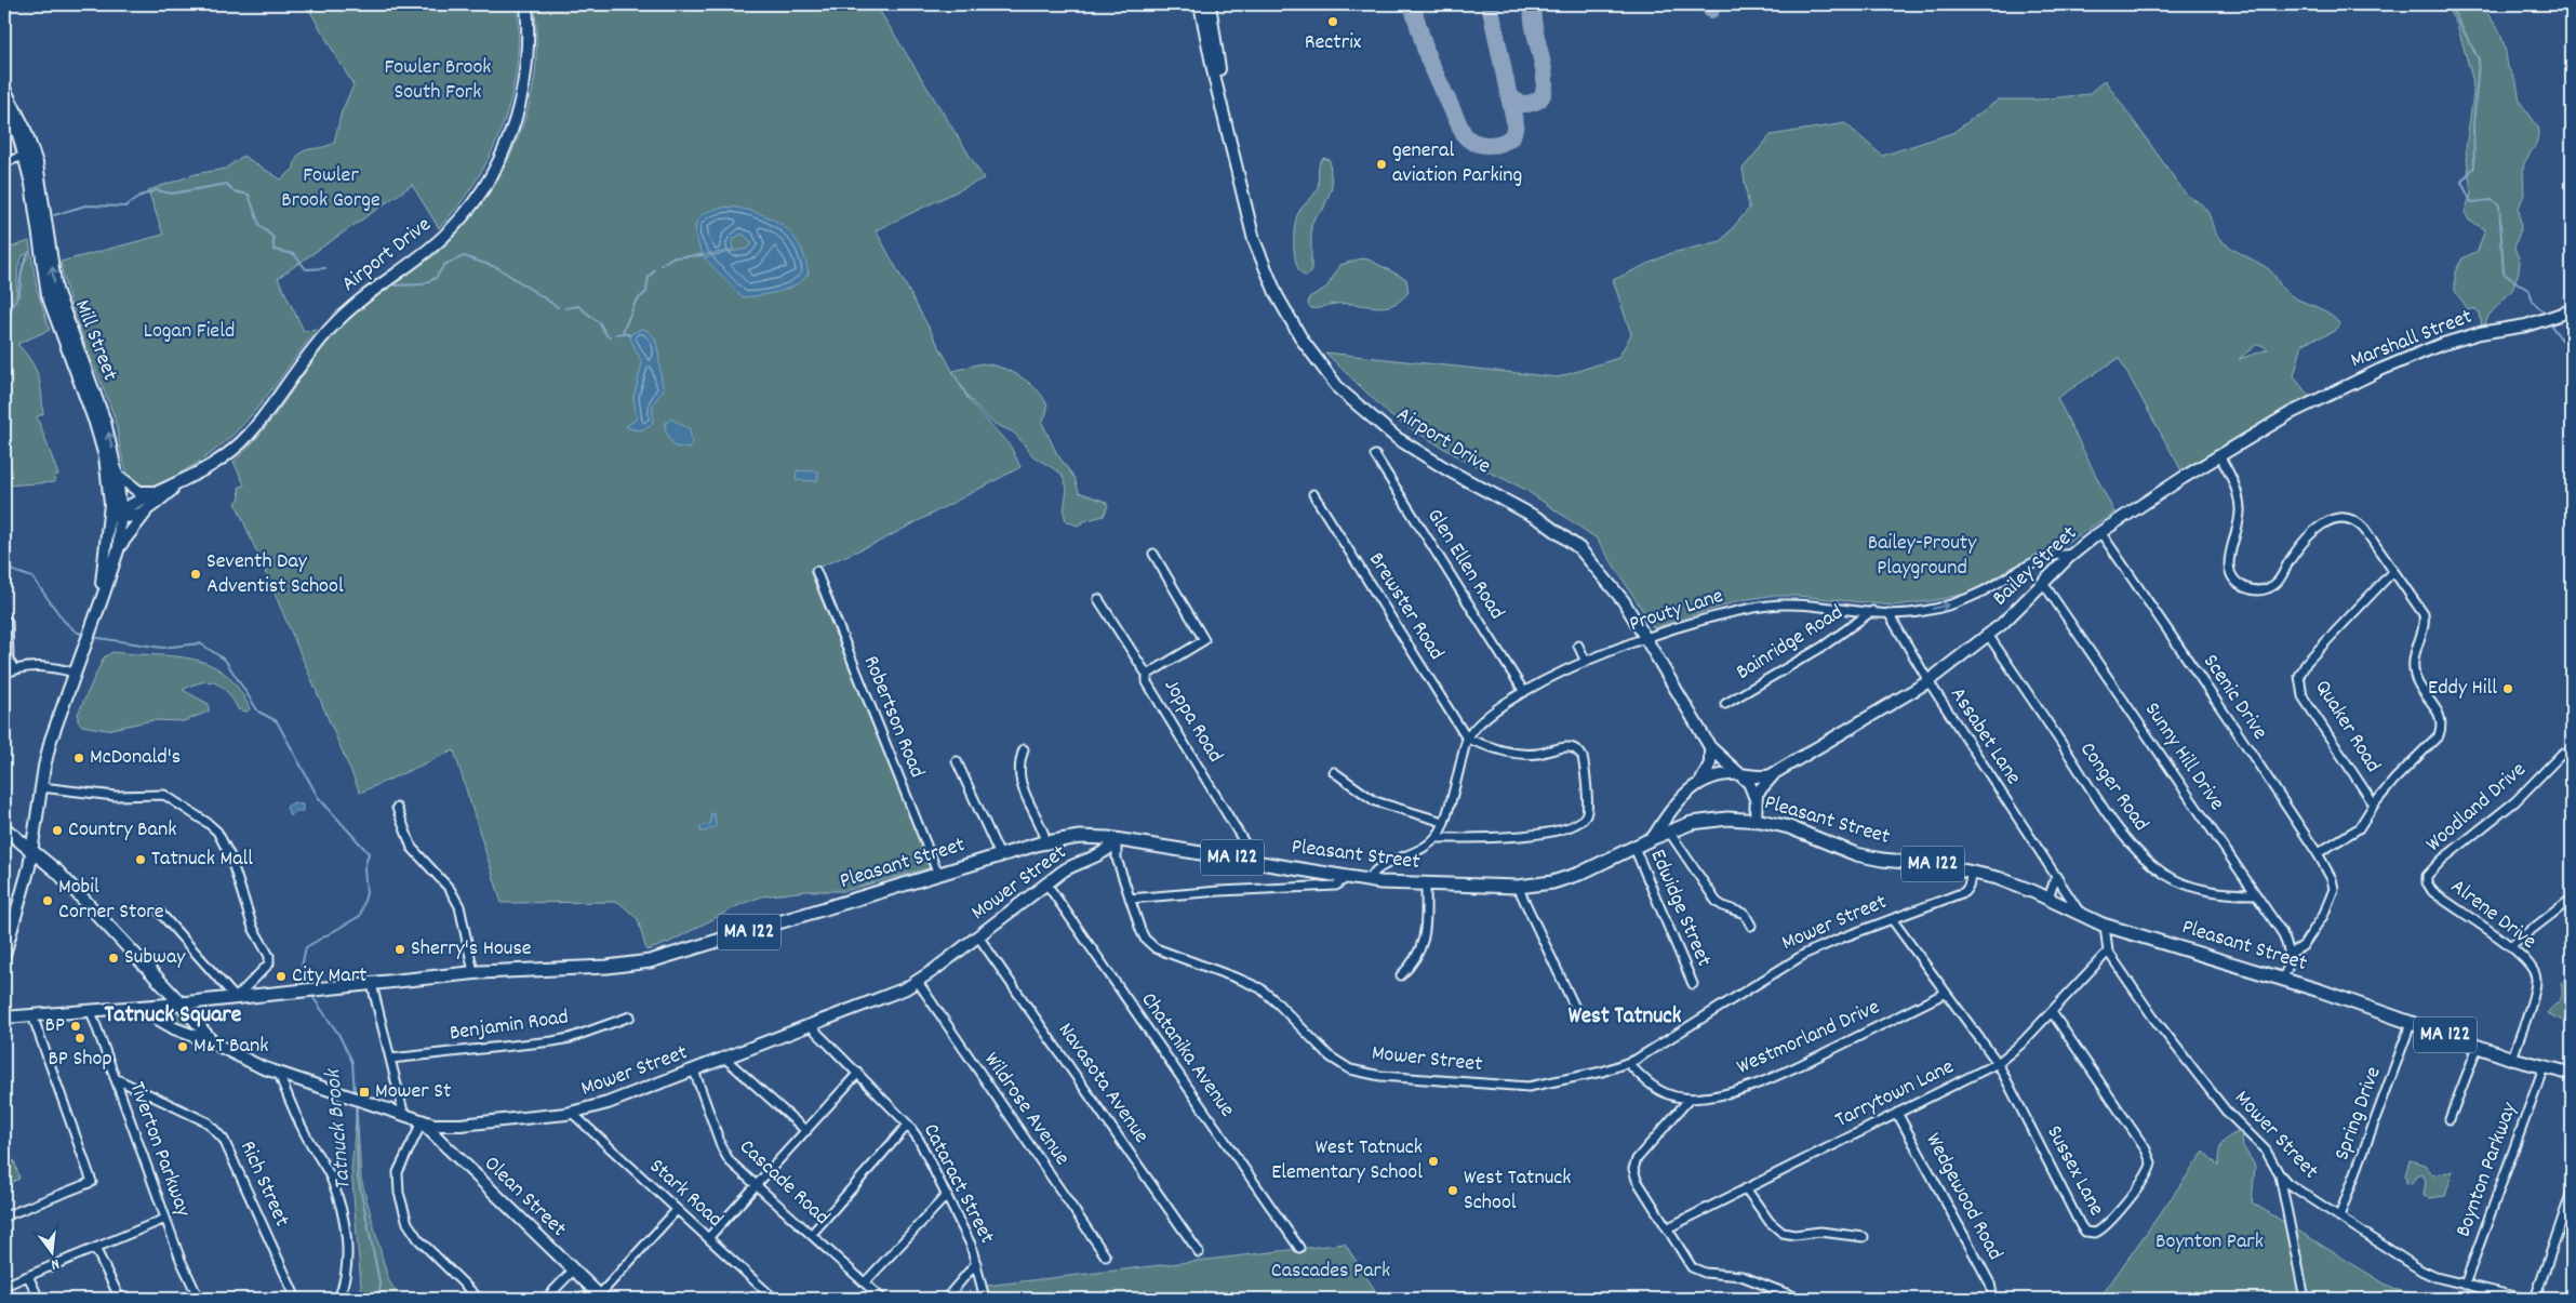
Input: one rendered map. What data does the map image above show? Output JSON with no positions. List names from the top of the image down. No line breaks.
{"streets":{"main road":["Airport Drive","Marshall Street","Mill Street","Bailey Street","Pleasant Street","MA 122","Mower Street","Olean Street"],"street":["Glen Ellen Road","Brewster Road","Prouty Lane","Bainridge Road","Scenic Drive","Robertson Road","Joppa Road","Quaker Road","Assabet Lane","Sunny Hill Drive","Conger Road","Woodland Drive","Edwidge Street","Alrene Drive","Benjamin Road","Westmorland Drive","Chatanika Avenue","Navasota Avenue","Tarrytown Lane","Wildrose Avenue","Spring Drive","Tiverton Parkway","Boynton Parkway","Sussex Lane","Cascade Road","Rich Street","Cataract Street","Stark Road","Wedgewood Road"]},"crossings":[["Airport Drive","Mill Street"],["Airport Drive","Bailey Street"],["Airport Drive","Prouty Lane"],["Marshall Street","Bailey Street"],["Glen Ellen Road","Prouty Lane"],["Bailey Street","Prouty Lane"],["Bailey Street","Scenic Drive"],["Bailey Street","Assabet Lane"],["Bailey Street","Sunny Hill Drive"],["Bailey Street","Conger Road"],["Brewster Road","Prouty Lane"],["Prouty Lane","Bainridge Road"],["Prouty Lane","Assabet Lane"],["Prouty Lane","Pleasant Street"],["Scenic Drive","Sunny Hill Drive"],["Robertson Road","Pleasant Street"],["Joppa Road","Pleasant Street"],["Assabet Lane","Pleasant Street"],["Sunny Hill Drive","Conger Road"],["Woodland Drive","Alrene Drive"],["Pleasant Street","Mower Street"],["Pleasant Street","Edwidge Street"],["Pleasant Street","Alrene Drive"],["Pleasant Street","Spring Drive"],["Pleasant Street","Tiverton Parkway"],["Pleasant Street","Boynton Parkway"],["Mower Street","Westmorland Drive"],["Mower Street","Chatanika Avenue"],["Mower Street","Navasota Avenue"],["Mower Street","Tarrytown Lane"],["Mower Street","Wildrose Avenue"],["Mower Street","Spring Drive"],["Mower Street","Boynton Parkway"],["Mower Street","Sussex Lane"],["Mower Street","Cascade Road"],["Mower Street","Cataract Street"],["Mower Street","Stark Road"],["Mower Street","Olean Street"],["Westmorland Drive","Sussex Lane"],["Tarrytown Lane","Sussex Lane"],["Tarrytown Lane","Wedgewood Road"],["Tiverton Parkway","Rich Street"]],"districts":["Tatnuck Square","West Tatnuck"],"water":["Tatnuck Brook"],"parks":["Fowler Brook South Fork","Fowler Brook Gorge","Logan Field","Bailey-Prouty Playground","Boynton Park","Cascades Park"],"places":{"other":["Rectrix","general aviation Parking","Seventh Day Adventist School","Eddy Hill","McDonald's","Country Bank","Tatnuck Mall","Mobil Corner Store","Sherry's House","Subway","City Mart","BP","BP Shop","M&T Bank","West Tatnuck Elementary School","West Tatnuck School"],"transit":["Mower St"]},"north":"bottom"}
